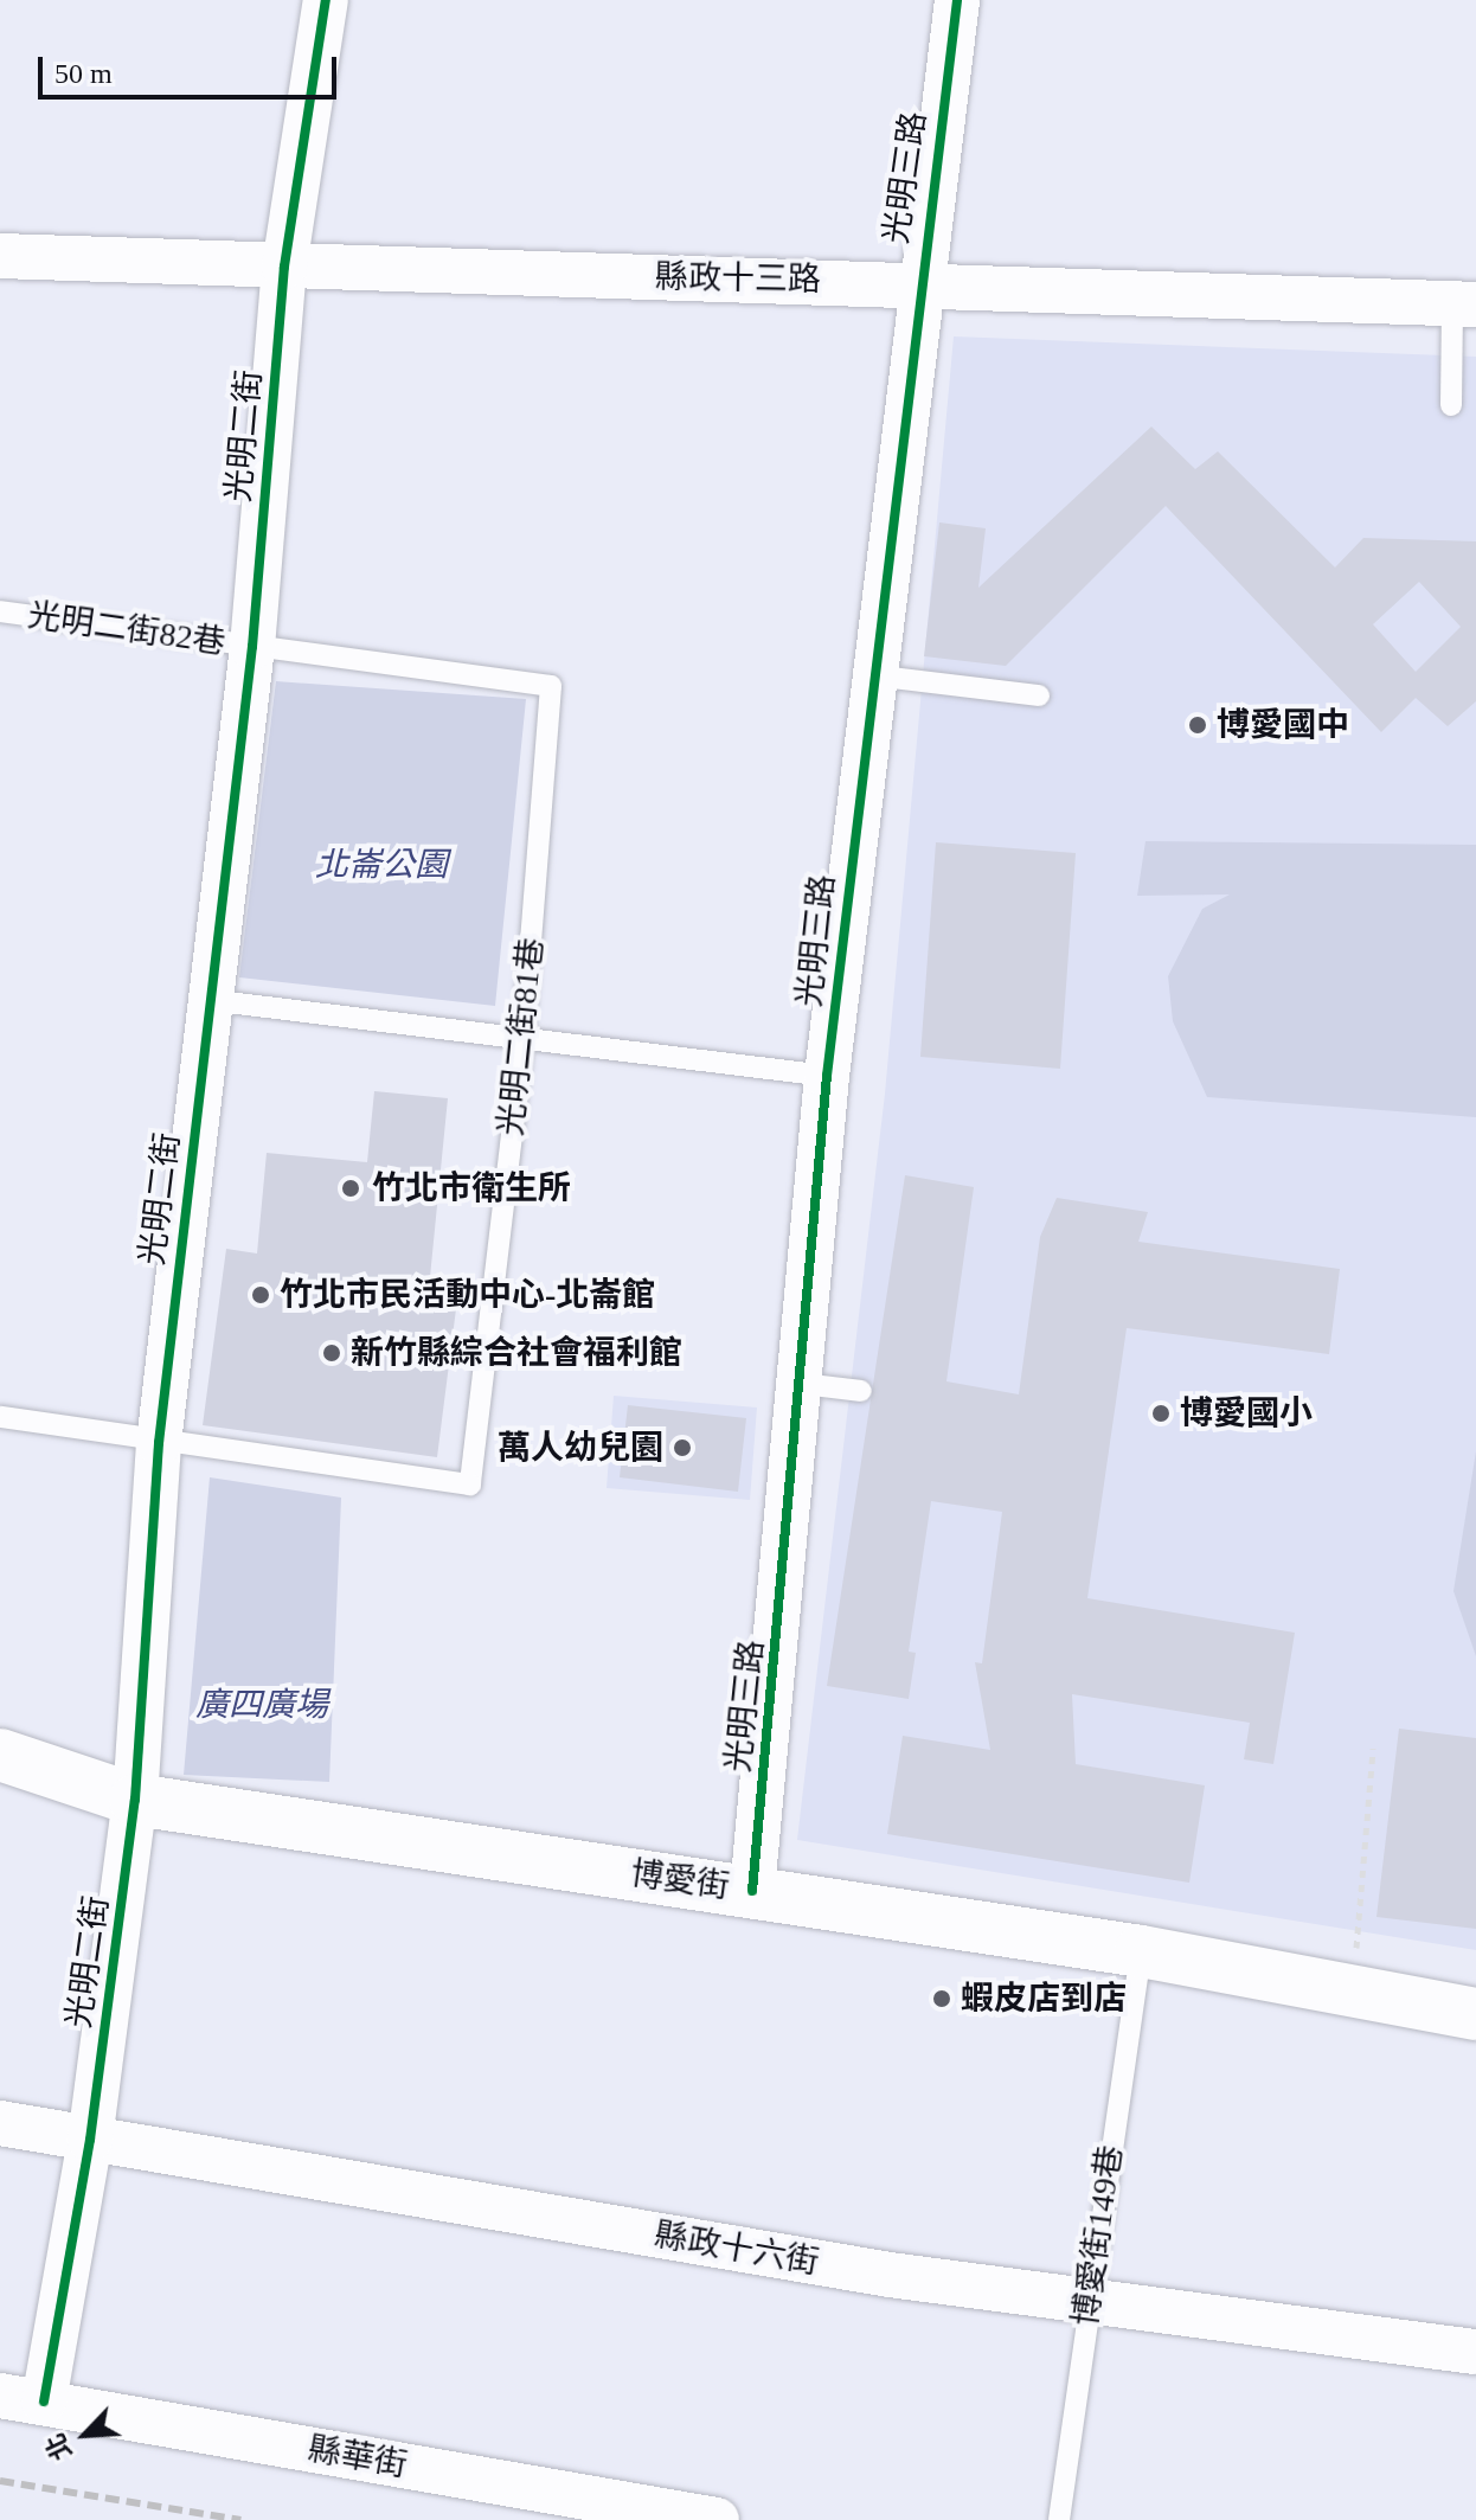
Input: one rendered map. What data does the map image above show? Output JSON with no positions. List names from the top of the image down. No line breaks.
{"streets":{"street":["光明三路","縣政十三路","光明二街","博愛街","縣政十六街","縣華街"],"lane":["光明二街82巷","光明二街81巷","博愛街149巷"]},"crossings":[["光明三路","縣政十三路"],["光明三路","博愛街"],["縣政十三路","光明二街"],["光明二街","光明二街82巷"],["光明二街","光明二街81巷"],["光明二街","博愛街"],["光明二街","縣政十六街"],["光明二街","縣華街"],["光明二街82巷","光明二街81巷"],["博愛街","博愛街149巷"],["博愛街149巷","縣政十六街"]],"parks":["北崙公園","廣四廣場"],"places":["博愛國中","竹北市衛生所","竹北市民活動中心-北崙館","新竹縣綜合社會福利館","博愛國小","萬人幼兒園","蝦皮店到店"],"scale_bar":"50 m","north":"bottom left"}
